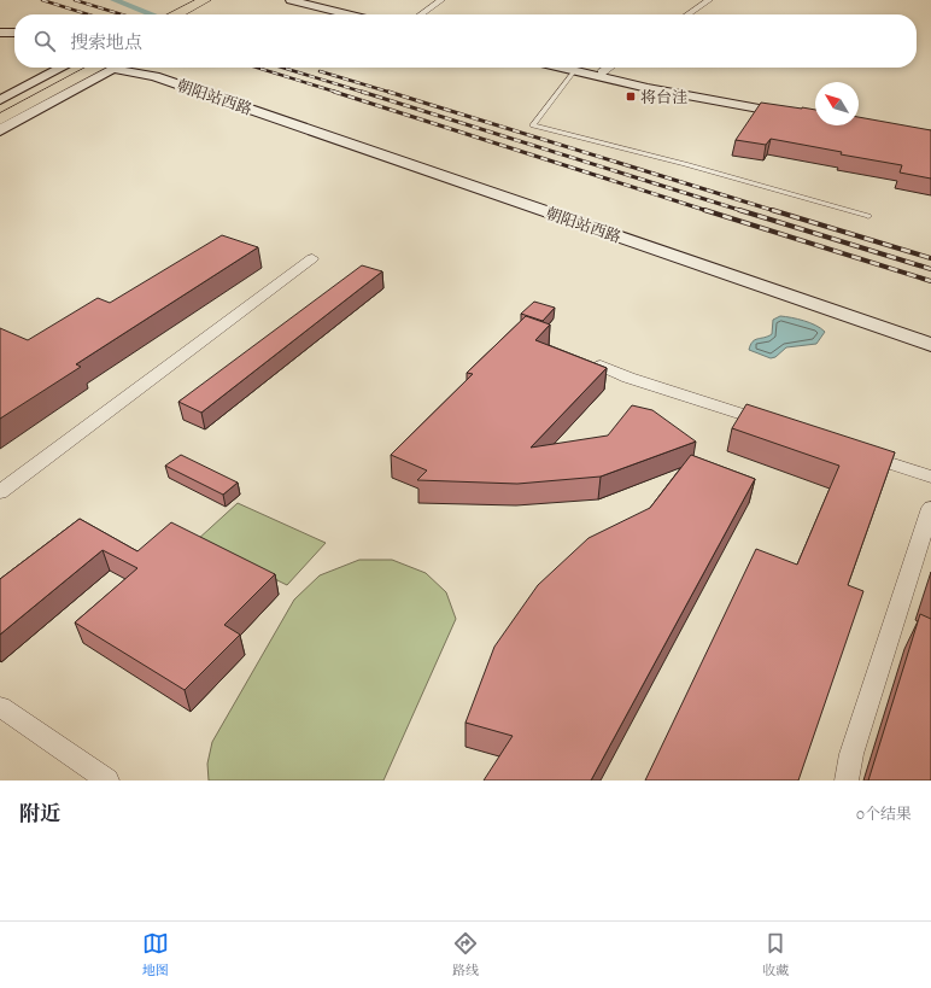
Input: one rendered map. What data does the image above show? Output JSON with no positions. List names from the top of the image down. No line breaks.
{"streets":{"main road":["朝阳站西路"]},"places":{"transit":["将台洼"]},"north":"top left","page":{"search":"搜索地点","heading":["附近","0个结果"],"nav":["地图","路线","收藏"]}}
